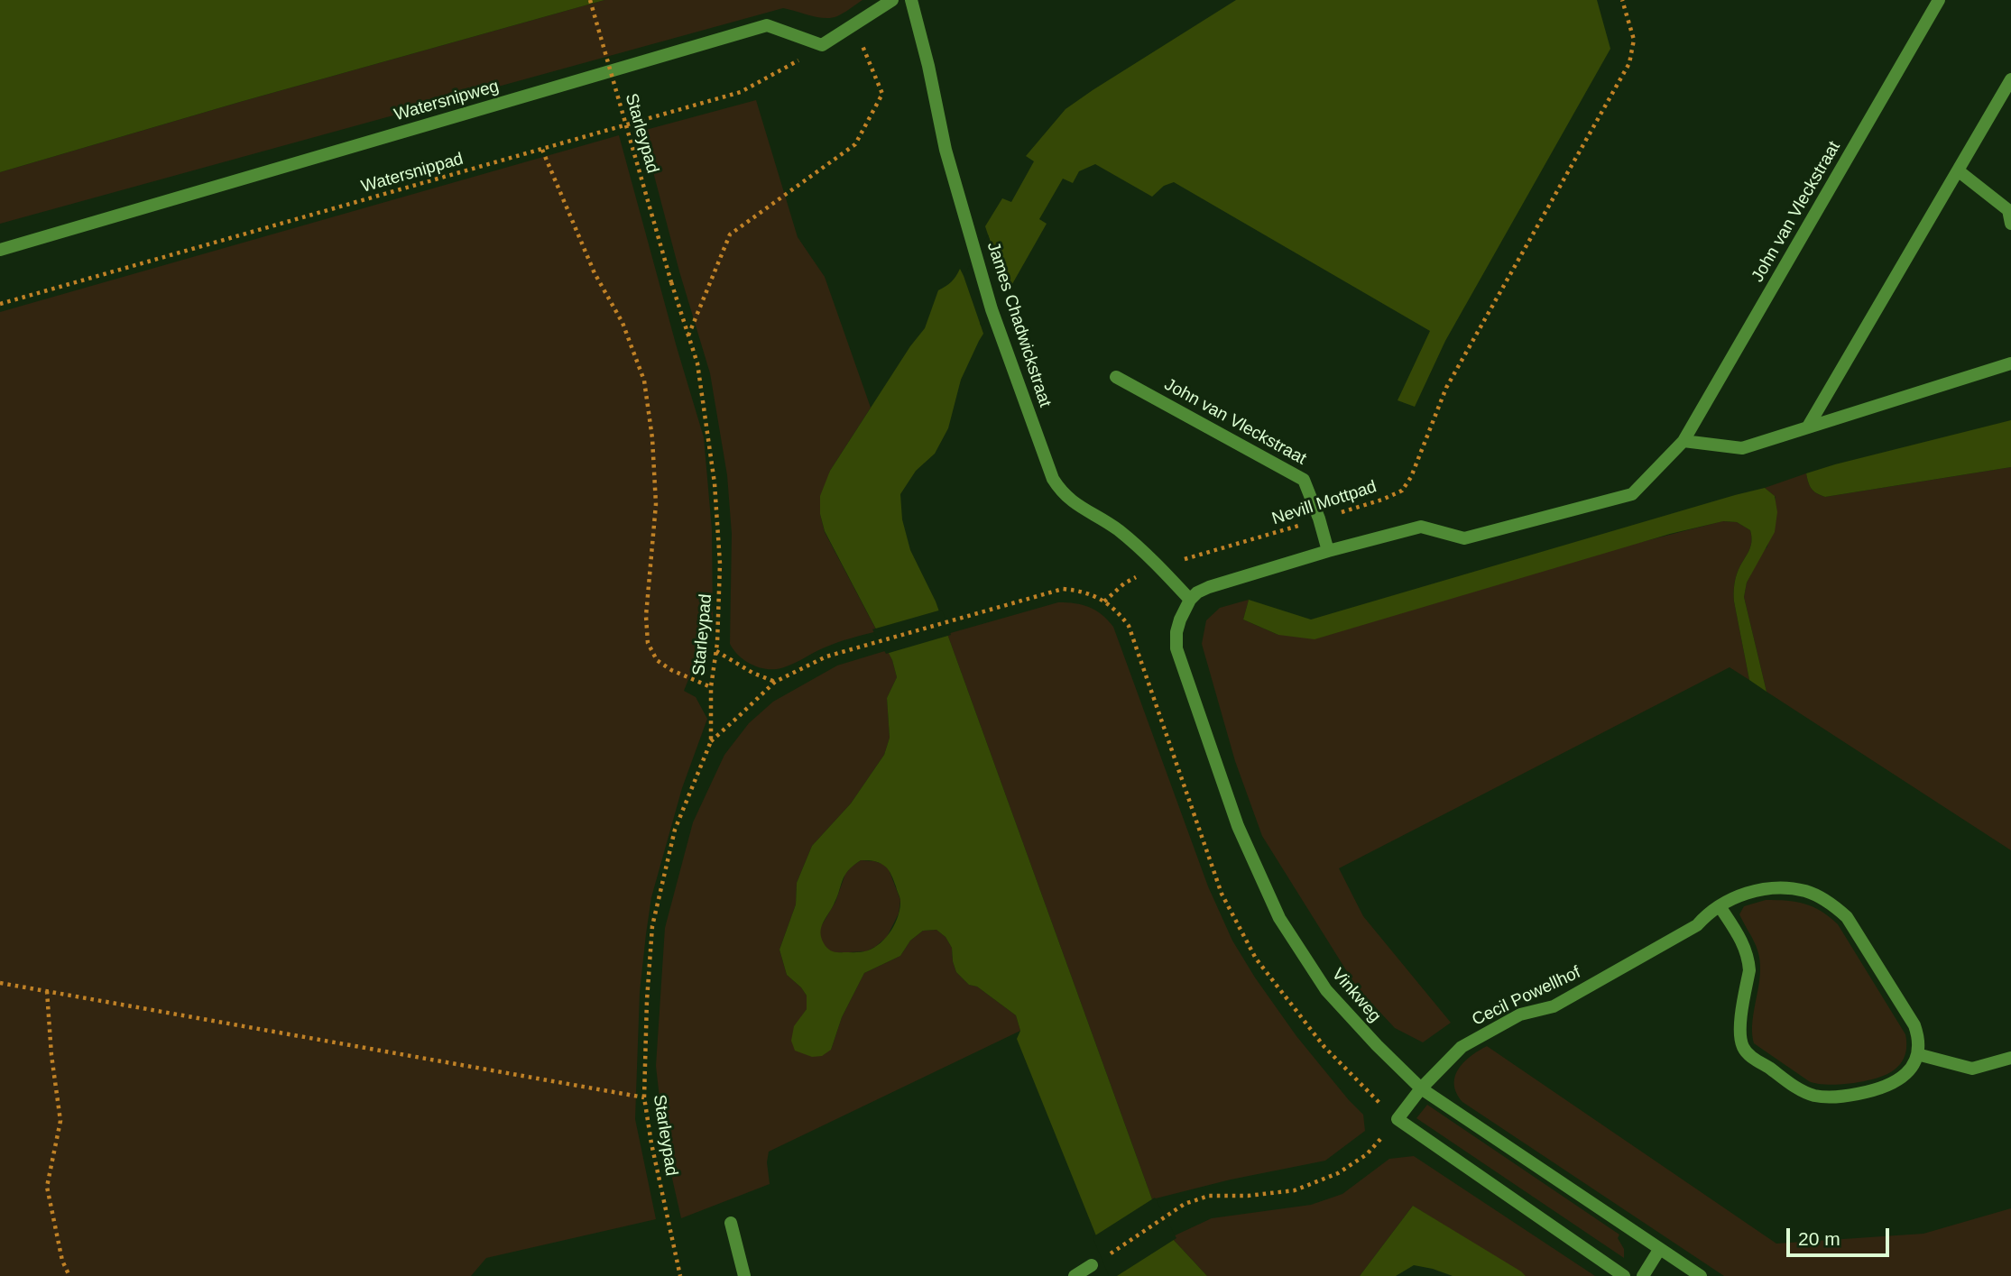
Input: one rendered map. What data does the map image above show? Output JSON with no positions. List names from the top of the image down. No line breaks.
{"streets":{"street":["Watersnipweg","John van Vleckstraat","James Chadwickstraat","Vinkweg","Cecil Powellhof"],"path":["Starleypad","Watersnippad","Nevill Mottpad"]},"crossings":[["Watersnipweg","Watersnippad"],["Starleypad","Nevill Mottpad"],["John van Vleckstraat","James Chadwickstraat"],["John van Vleckstraat","Nevill Mottpad"],["John van Vleckstraat","Vinkweg"],["James Chadwickstraat","Nevill Mottpad"],["James Chadwickstraat","Vinkweg"],["Vinkweg","Cecil Powellhof"]],"scale_bar":"20 m"}
